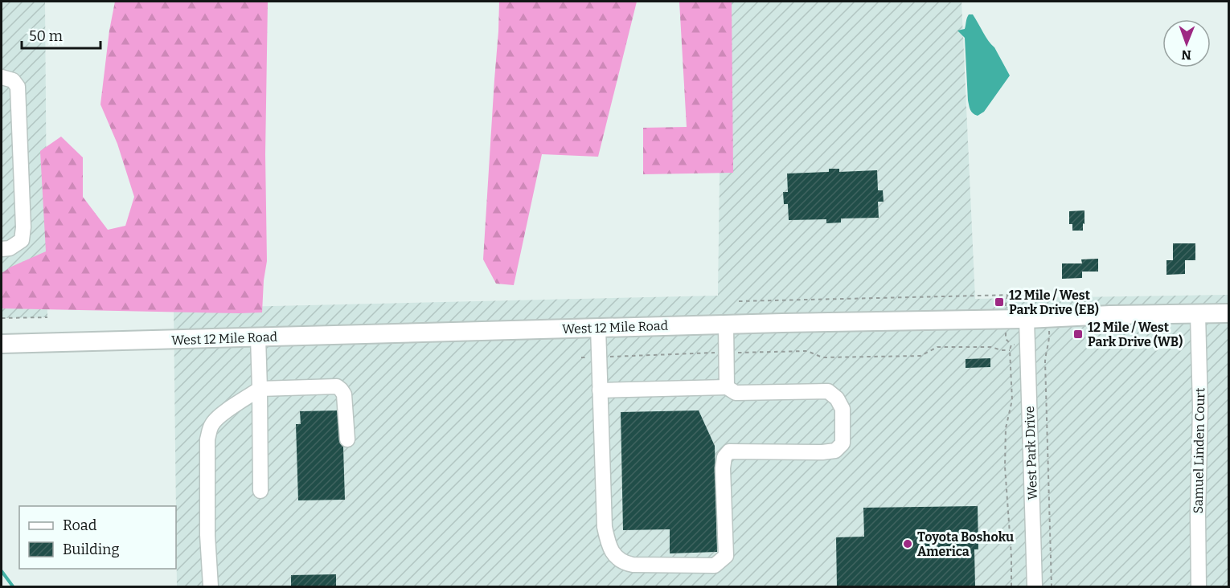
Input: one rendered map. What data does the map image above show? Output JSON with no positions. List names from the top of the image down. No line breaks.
{"streets":{"main road":["West 12 Mile Road"],"street":["Samuel Linden Court","West Park Drive"]},"crossings":[["West 12 Mile Road","Samuel Linden Court"],["West 12 Mile Road","West Park Drive"]],"places":{"transit":["12 Mile / West Park Drive (EB)","12 Mile / West Park Drive (WB)"],"other":["Toyota Boshoku America"]},"legend":["Road","Building"],"scale_bar":"50 m","north":"bottom"}
